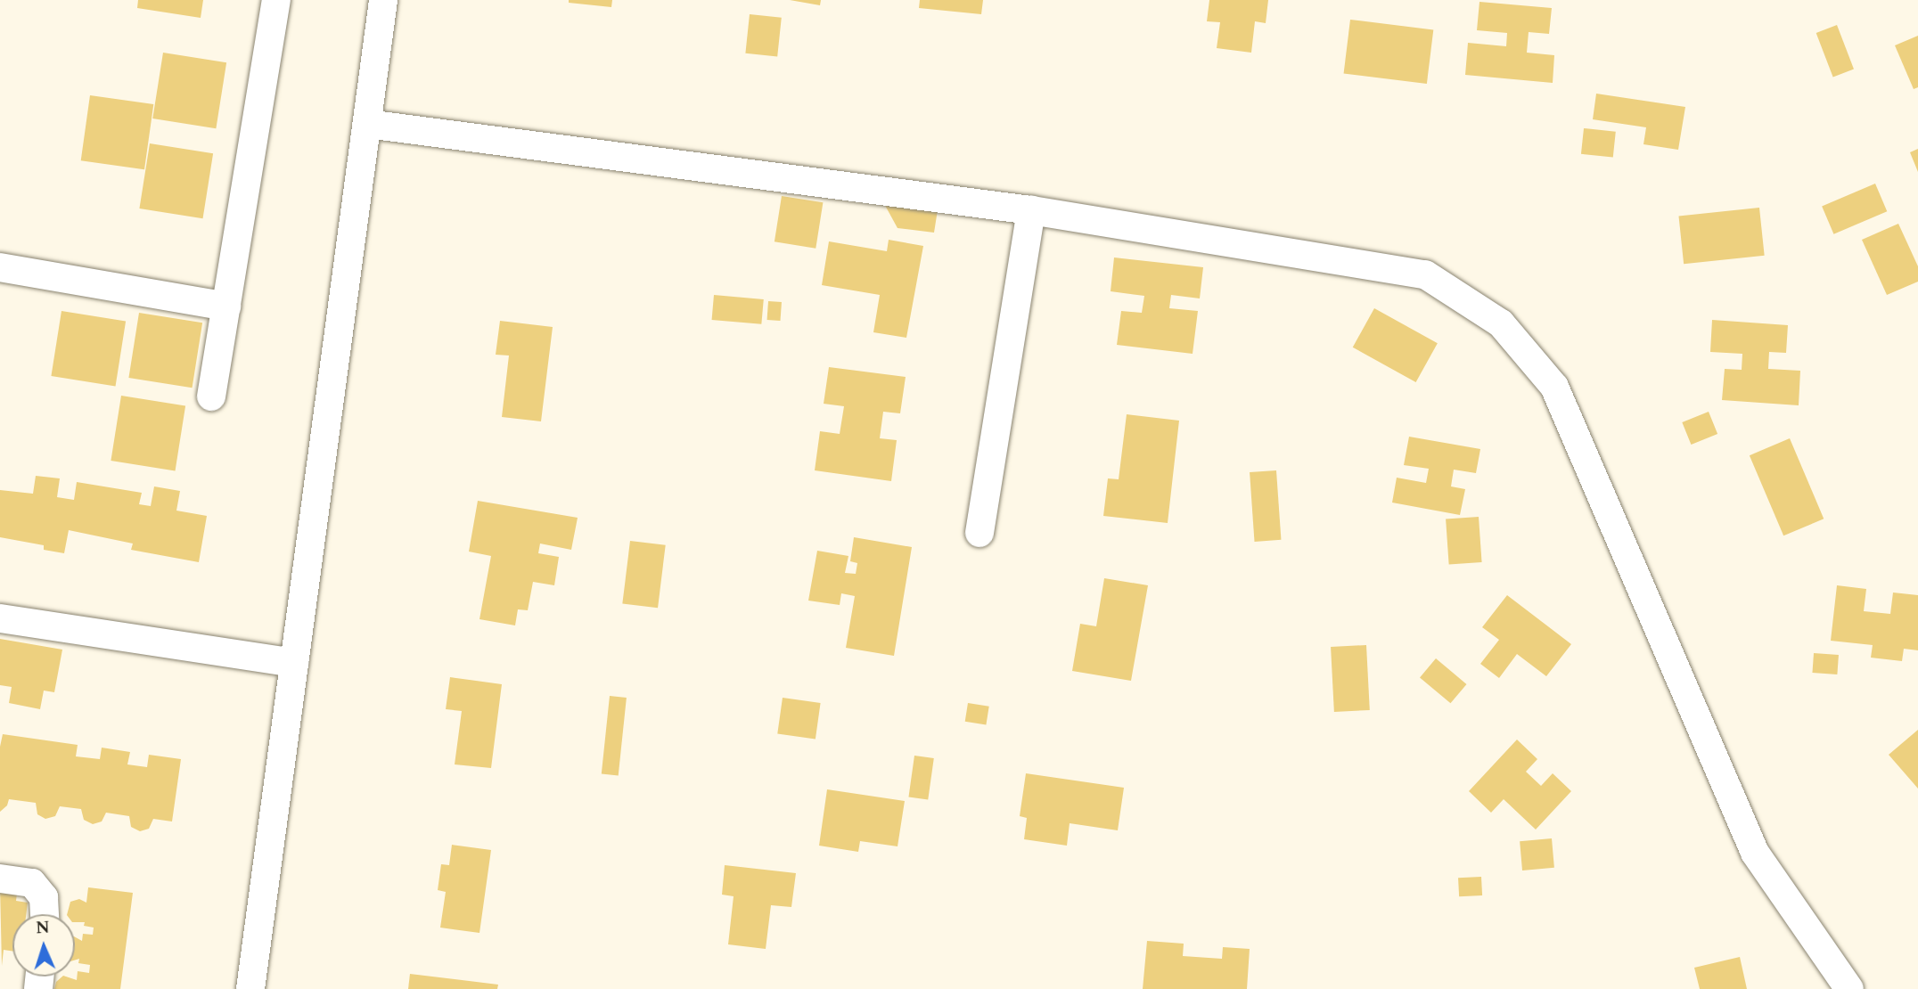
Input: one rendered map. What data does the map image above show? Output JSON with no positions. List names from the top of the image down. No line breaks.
{"north":"top"}
